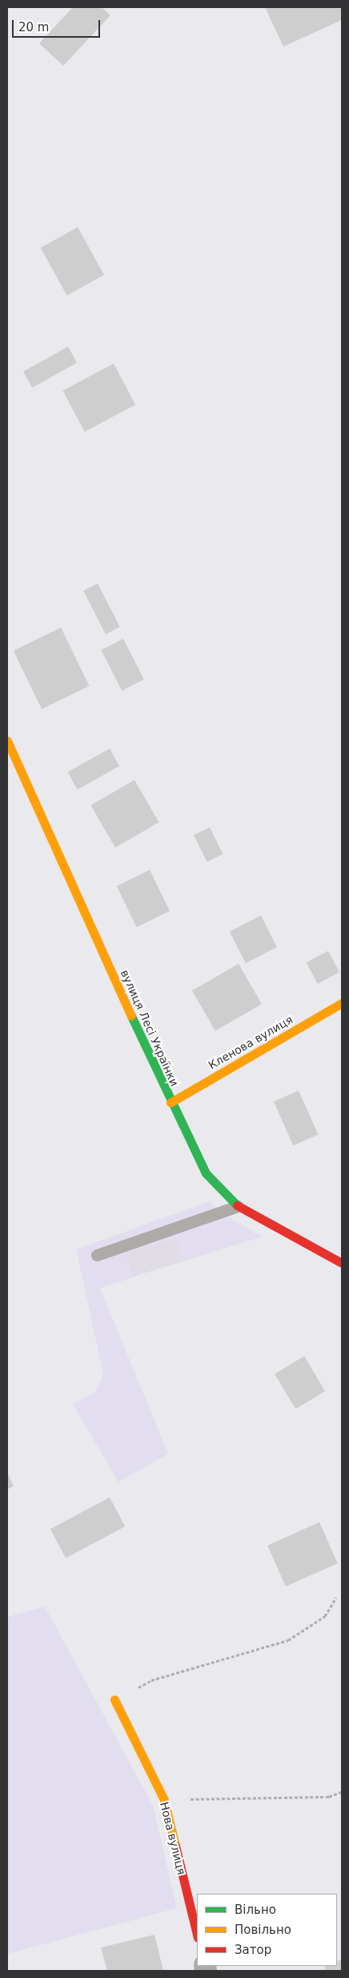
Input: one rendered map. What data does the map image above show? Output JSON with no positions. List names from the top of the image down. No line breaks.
{"streets":{"street":["вулиця Лесі Українки","Кленова вулиця","Нова вулиця"]},"crossings":[["вулиця Лесі Українки","Кленова вулиця"]],"legend":["Вільно","Повільно","Затор"],"scale_bar":"20 m"}
